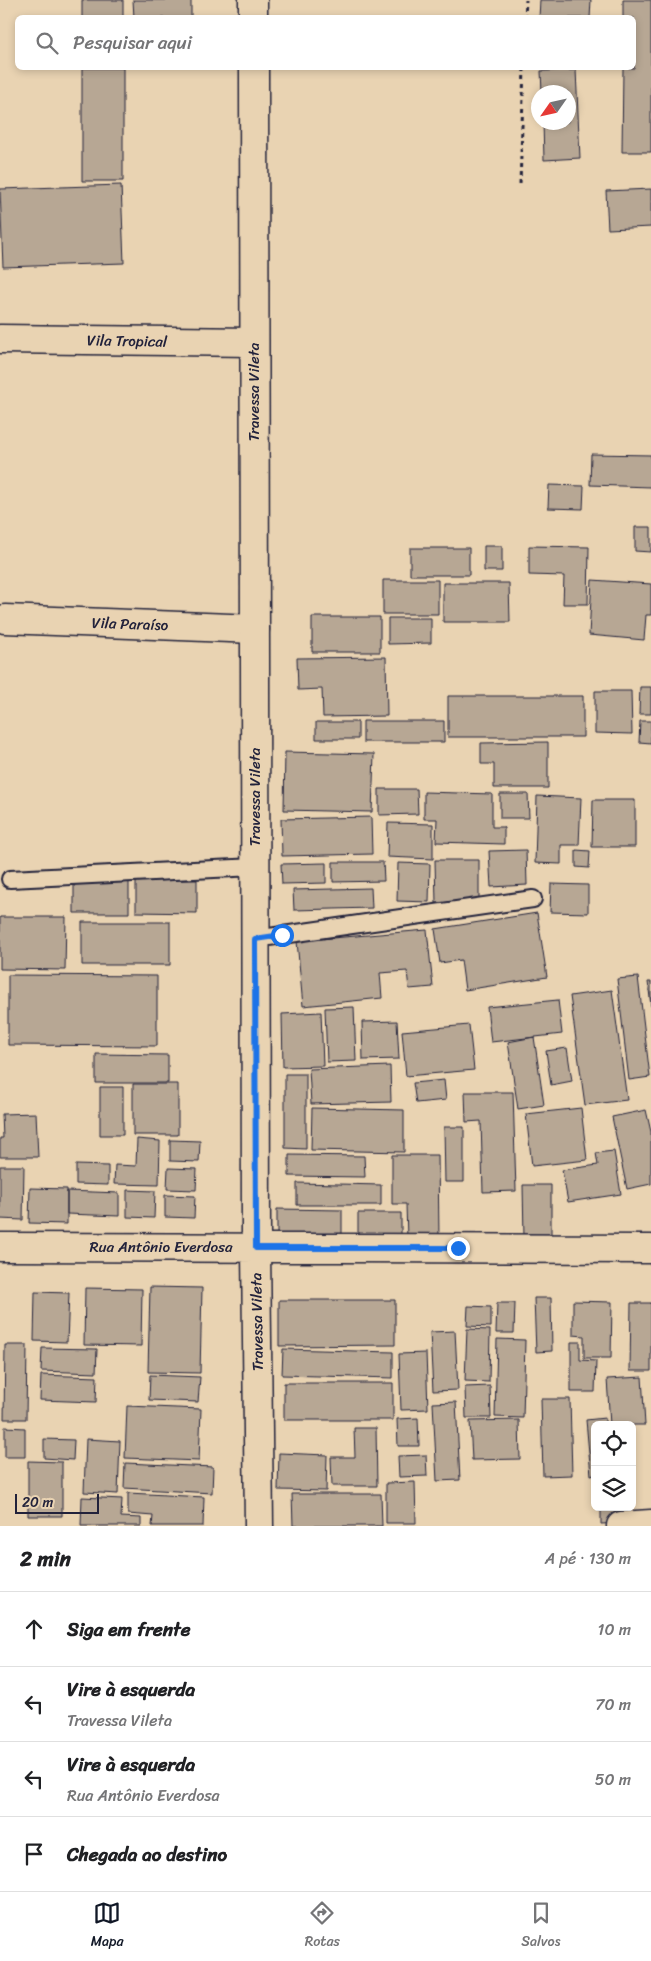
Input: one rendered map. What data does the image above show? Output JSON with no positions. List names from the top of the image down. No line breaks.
{"streets":{"street":["Vila Tropical","Travessa Vileta","Vila Paraíso","Rua Antônio Everdosa"]},"crossings":[["Vila Tropical","Travessa Vileta"],["Travessa Vileta","Vila Paraíso"],["Travessa Vileta","Rua Antônio Everdosa"]],"scale_bar":"20 m","north":"bottom left","page":{"search":"Pesquisar aqui","scale":"20 m","heading":["2 min","A pé · 130 m"],"list":[["Siga em frente","10 m"],["Vire à esquerda","Travessa Vileta","70 m"],["Vire à esquerda","Rua Antônio Everdosa","50 m"],"Chegada ao destino"],"nav":["Mapa","Rotas","Salvos"]}}
